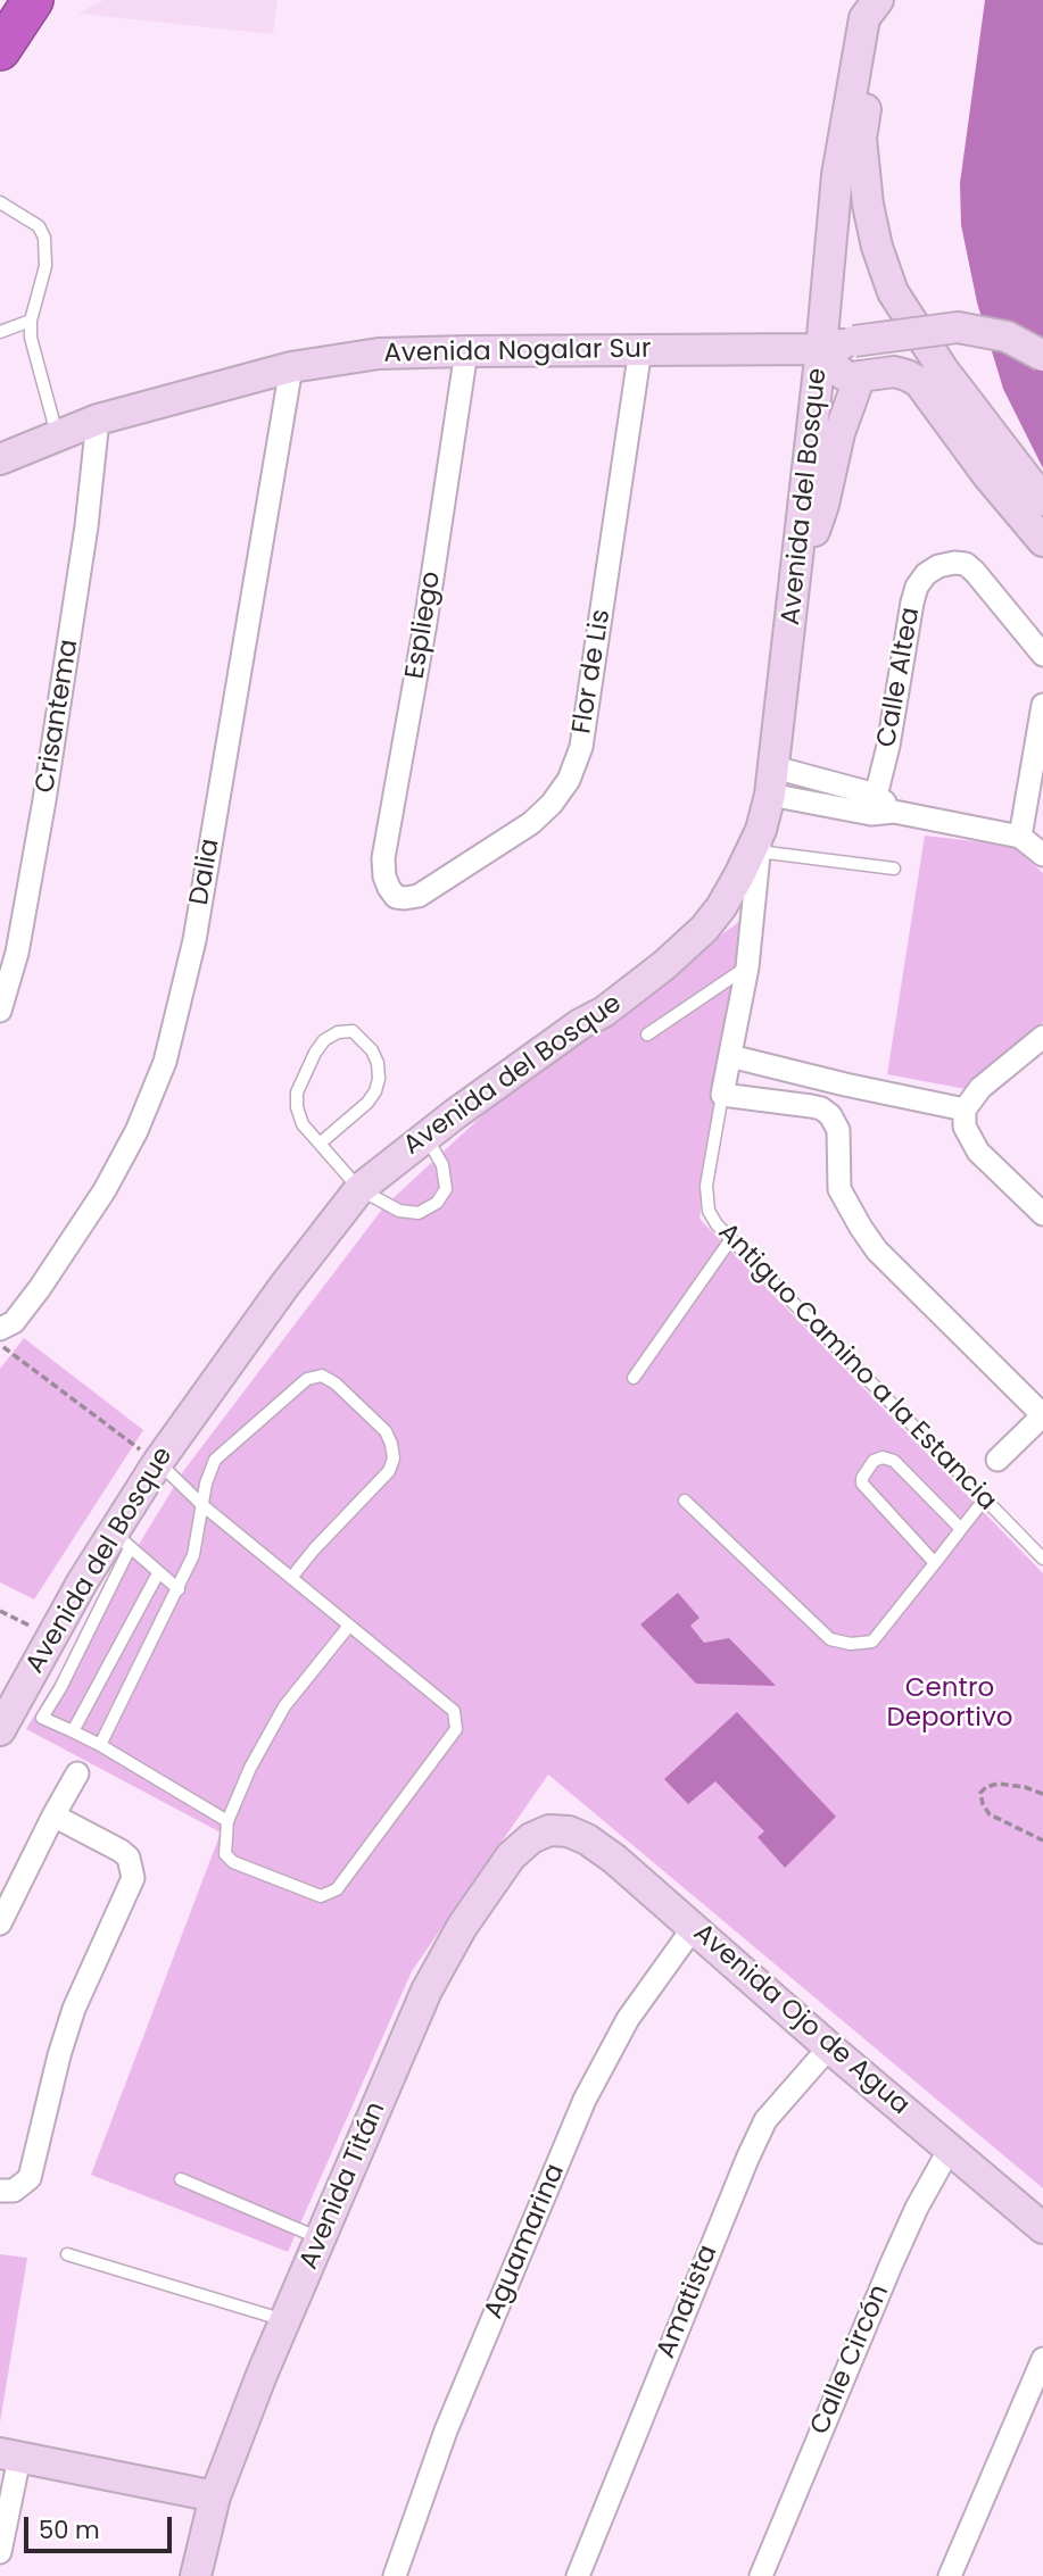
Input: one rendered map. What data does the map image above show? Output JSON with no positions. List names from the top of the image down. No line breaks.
{"streets":{"street":["Avenida Nogalar Sur","Avenida del Bosque","Espliego","Flor de Lis","Calle Altea","Crisantema","Dalia","Antiguo Camino a la Estancia","Avenida Ojo de Agua","Avenida Titán","Aguamarina","Amatista","Calle Circón"]},"crossings":[["Avenida Nogalar Sur","Avenida del Bosque"],["Avenida Nogalar Sur","Espliego"],["Avenida Nogalar Sur","Flor de Lis"],["Avenida Nogalar Sur","Crisantema"],["Avenida Nogalar Sur","Dalia"],["Avenida del Bosque","Antiguo Camino a la Estancia"],["Espliego","Flor de Lis"],["Avenida Ojo de Agua","Avenida Titán"],["Avenida Ojo de Agua","Aguamarina"],["Avenida Ojo de Agua","Amatista"],["Avenida Ojo de Agua","Calle Circón"]],"parks":["Centro Deportivo"],"scale_bar":"50 m"}
